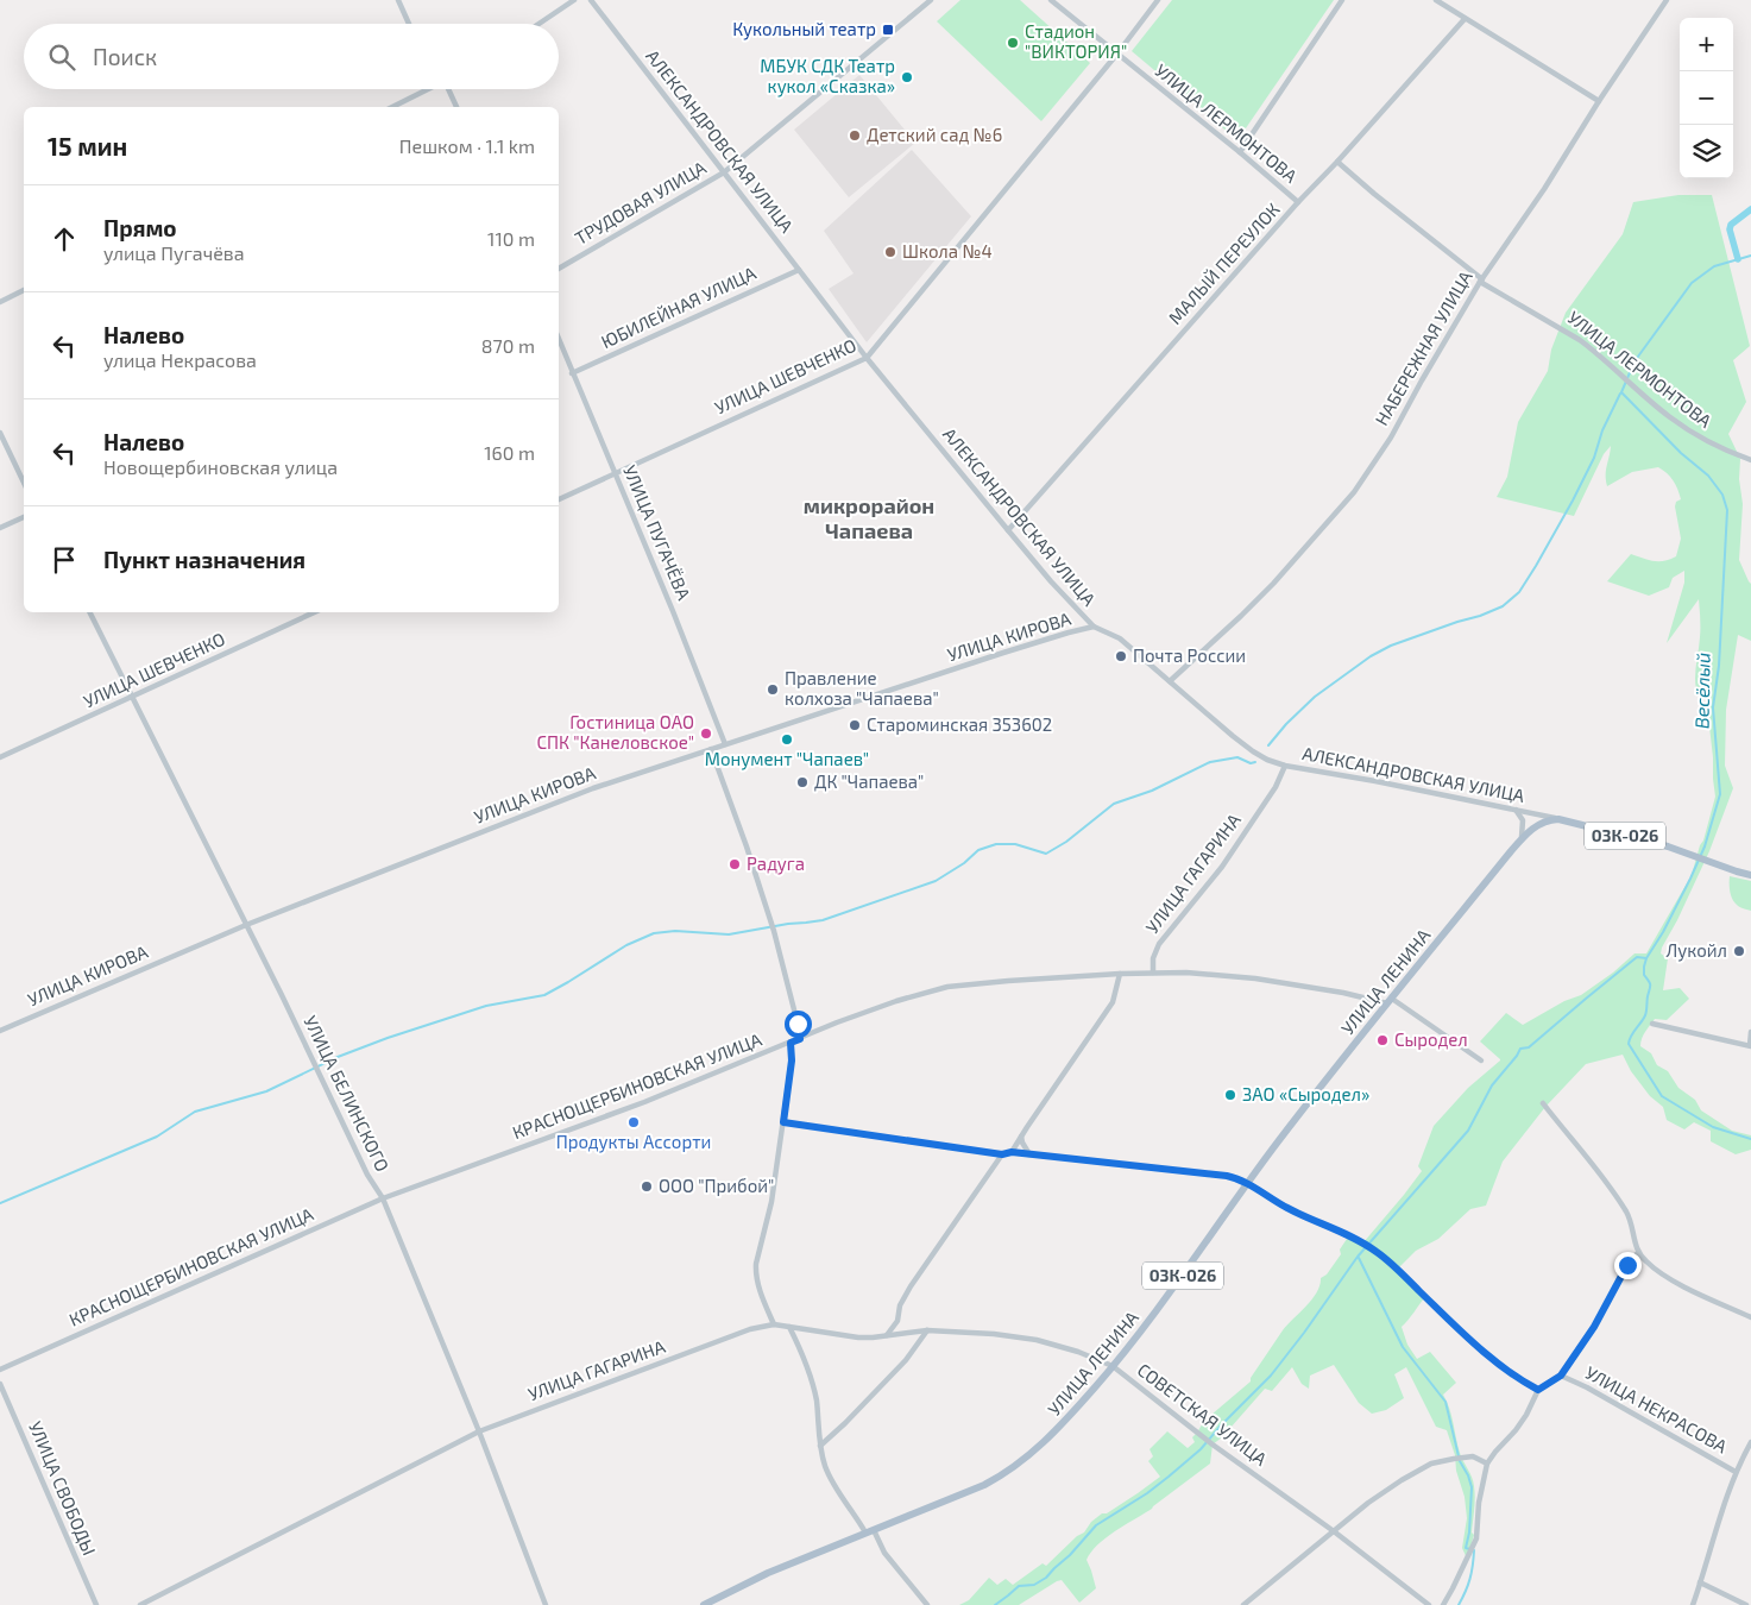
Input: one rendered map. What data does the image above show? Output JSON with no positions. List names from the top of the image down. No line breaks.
{"streets":{"main road":["АЛЕКСАНДРОВСКАЯ УЛИЦА","03К-026","УЛИЦА ЛЕНИНА"],"street":["УЛИЦА ЛЕРМОНТОВА","ТРУДОВАЯ УЛИЦА","МАЛЫЙ ПЕРЕУЛОК","ЮБИЛЕЙНАЯ УЛИЦА","НАБЕРЕЖНАЯ УЛИЦА","УЛИЦА ШЕВЧЕНКО","УЛИЦА ПУГАЧЁВА","УЛИЦА КИРОВА","УЛИЦА ГАГАРИНА","КРАСНОЩЕРБИНОВСКАЯ УЛИЦА","УЛИЦА БЕЛИНСКОГО","УЛИЦА НЕКРАСОВА","СОВЕТСКАЯ УЛИЦА","УЛИЦА СВОБОДЫ"]},"crossings":[["УЛИЦА ЛЕРМОНТОВА","МАЛЫЙ ПЕРЕУЛОК"],["УЛИЦА ЛЕРМОНТОВА","НАБЕРЕЖНАЯ УЛИЦА"],["УЛИЦА ЛЕРМОНТОВА","УЛИЦА ШЕВЧЕНКО"],["АЛЕКСАНДРОВСКАЯ УЛИЦА","ТРУДОВАЯ УЛИЦА"],["АЛЕКСАНДРОВСКАЯ УЛИЦА","МАЛЫЙ ПЕРЕУЛОК"],["АЛЕКСАНДРОВСКАЯ УЛИЦА","ЮБИЛЕЙНАЯ УЛИЦА"],["АЛЕКСАНДРОВСКАЯ УЛИЦА","НАБЕРЕЖНАЯ УЛИЦА"],["АЛЕКСАНДРОВСКАЯ УЛИЦА","УЛИЦА ШЕВЧЕНКО"],["АЛЕКСАНДРОВСКАЯ УЛИЦА","УЛИЦА КИРОВА"],["АЛЕКСАНДРОВСКАЯ УЛИЦА","УЛИЦА ГАГАРИНА"],["АЛЕКСАНДРОВСКАЯ УЛИЦА","УЛИЦА ЛЕНИНА"],["ЮБИЛЕЙНАЯ УЛИЦА","УЛИЦА ПУГАЧЁВА"],["УЛИЦА ШЕВЧЕНКО","УЛИЦА ПУГАЧЁВА"],["УЛИЦА ШЕВЧЕНКО","УЛИЦА БЕЛИНСКОГО"],["УЛИЦА ПУГАЧЁВА","УЛИЦА КИРОВА"],["УЛИЦА КИРОВА","УЛИЦА БЕЛИНСКОГО"],["УЛИЦА ГАГАРИНА","КРАСНОЩЕРБИНОВСКАЯ УЛИЦА"],["УЛИЦА ГАГАРИНА","УЛИЦА БЕЛИНСКОГО"],["УЛИЦА ГАГАРИНА","СОВЕТСКАЯ УЛИЦА"],["УЛИЦА ЛЕНИНА","КРАСНОЩЕРБИНОВСКАЯ УЛИЦА"],["УЛИЦА ЛЕНИНА","СОВЕТСКАЯ УЛИЦА"],["КРАСНОЩЕРБИНОВСКАЯ УЛИЦА","УЛИЦА БЕЛИНСКОГО"]],"districts":["микрорайон Чапаева"],"water":["Весёлый"],"places":{"transit":["Кукольный театр"],"other":["Стадион \"ВИКТОРИЯ\"","МБУК СДК Театр кукол «Сказка»","Детский сад №6","Школа №4","Почта России","Правление колхоза \"Чапаева\"","Староминская 353602","Гостиница ОАО СПК \"Канеловское\"","Монумент \"Чапаев\"","ДК \"Чапаева\"","Радуга","Лукойл","Сыродел","ЗАО «Сыродел»","Продукты Ассорти","ООО \"Прибой\""]},"page":{"map_buttons":["+","−"],"search":"Поиск","heading":["15 мин","Пешком · 1.1 km"],"list":[["Прямо","улица Пугачёва","110 m"],["Налево","улица Некрасова","870 m"],["Налево","Новощербиновская улица","160 m"],"Пункт назначения"]}}
